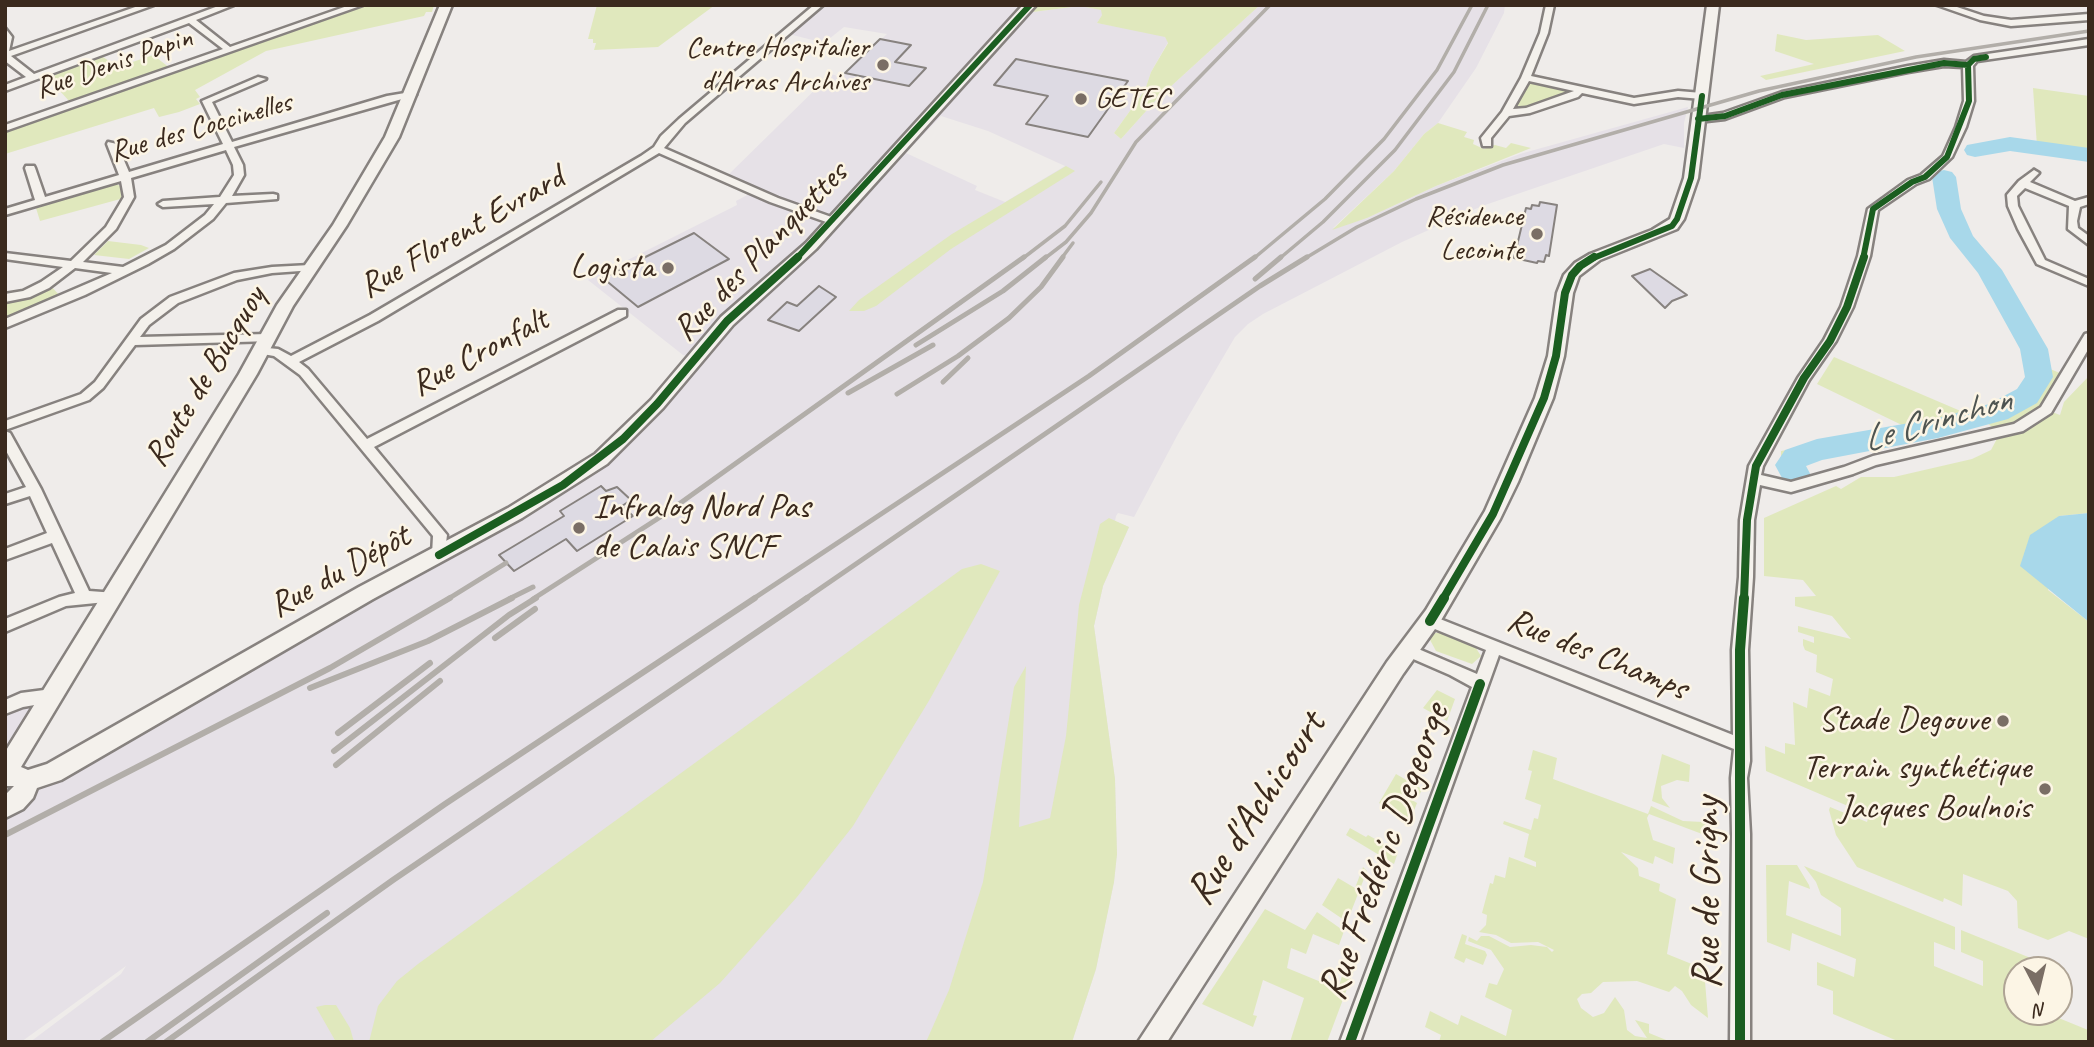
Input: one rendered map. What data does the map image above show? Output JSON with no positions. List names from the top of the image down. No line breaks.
{"streets":{"street":["Rue Denis Papin","Rue des Coccinelles","Rue Florent Evrard","Rue des Planquettes","Rue Cronfalt","Route de Bucquoy","Rue du Dépôt","Rue des Champs","Rue d'Achicourt","Rue Frédéric Degeorge","Rue de Grigny"]},"crossings":[["Rue des Coccinelles","Route de Bucquoy"],["Rue Florent Evrard","Rue du Dépôt"],["Rue des Planquettes","Rue du Dépôt"],["Rue Cronfalt","Rue du Dépôt"],["Route de Bucquoy","Rue du Dépôt"],["Rue des Champs","Rue d'Achicourt"],["Rue des Champs","Rue Frédéric Degeorge"],["Rue des Champs","Rue de Grigny"]],"water":["Le Crinchon"],"places":["Centre Hospitalier d'Arras Archives","GETEC","Résidence Lecointe","Logista","Infralog Nord Pas de Calais SNCF","Stade Degouve","Terrain synthétique Jacques Boulnois"],"north":"bottom"}
